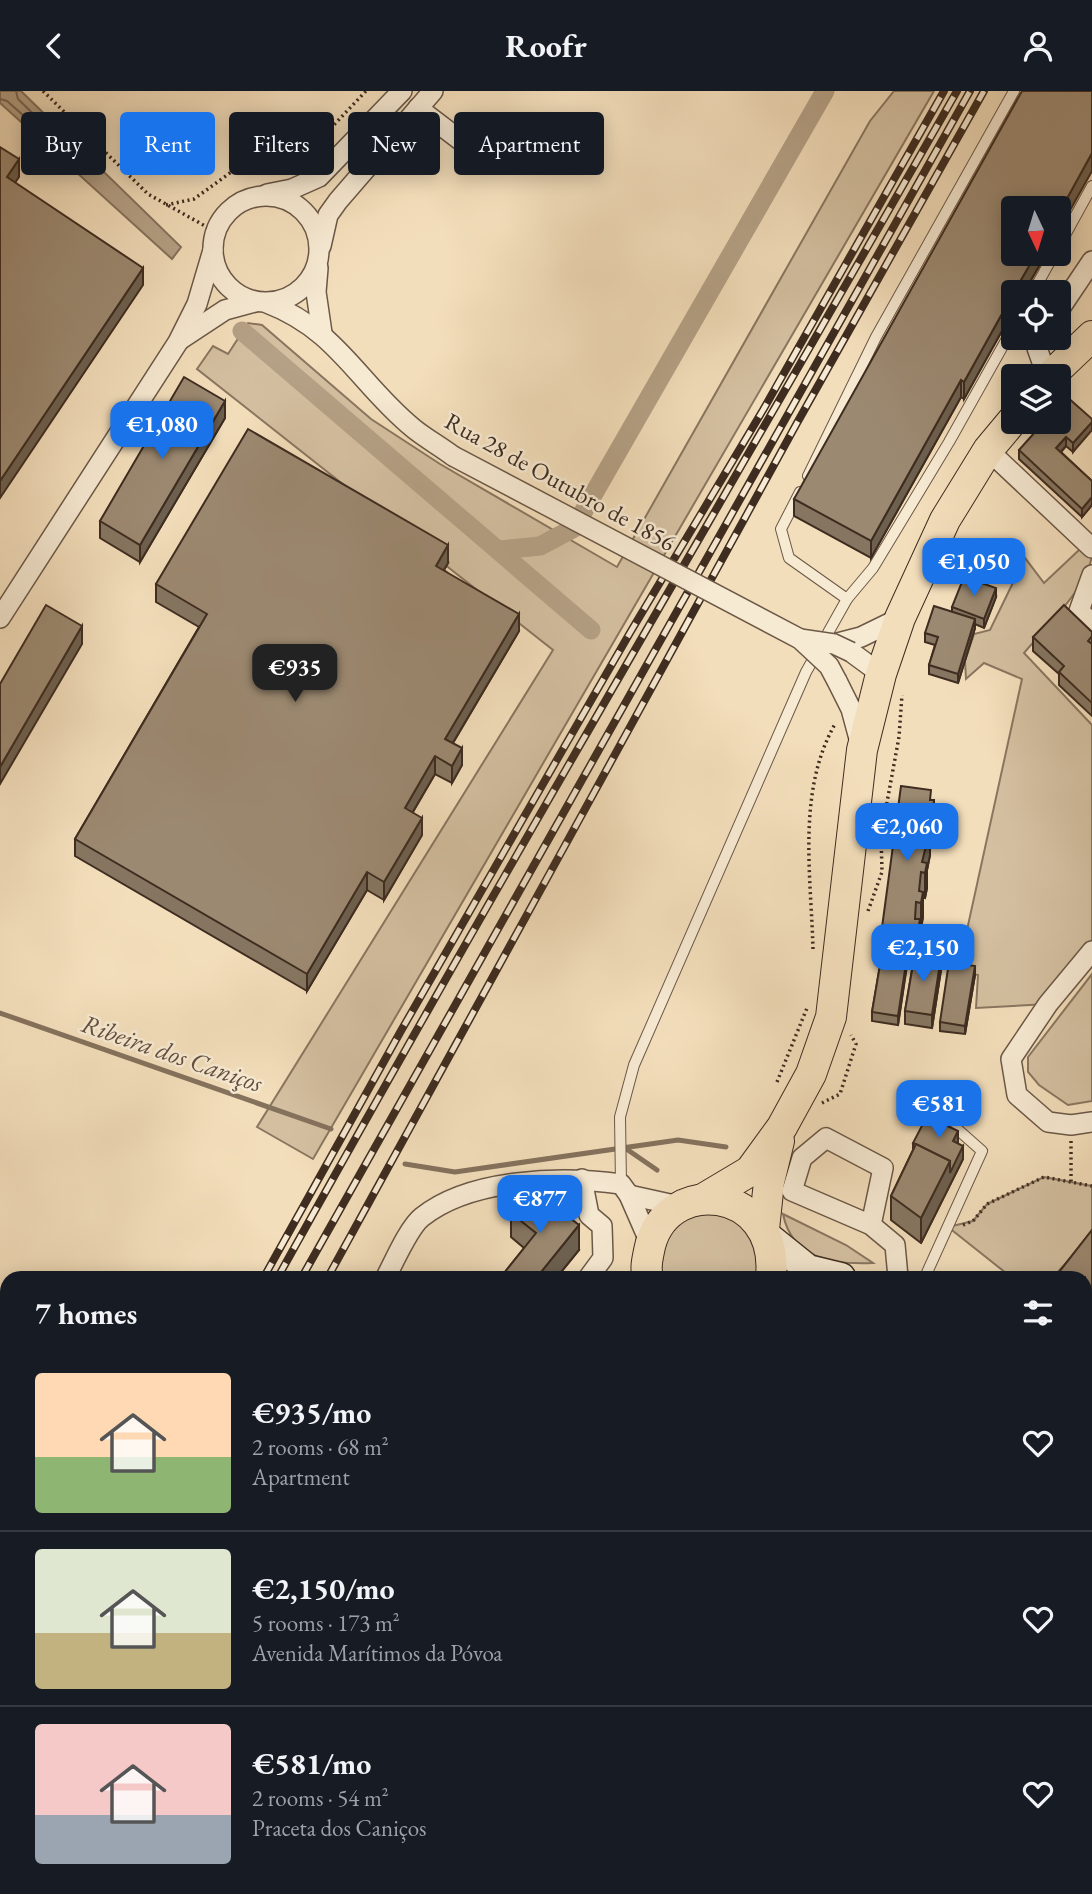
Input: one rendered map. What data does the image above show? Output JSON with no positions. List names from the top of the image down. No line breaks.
{"streets":{"street":["Rua 28 de Outubro de 1856"]},"water":["Ribeira dos Caniços"],"north":"bottom","page":{"header":"Roofr","chip":["Buy","Rent","Filters","New","Apartment"],"price":["€1,080","€1,050","€935","€2,060","€2,150","€581","€877"],"heading":"7 homes","list":[{"name":"€935/mo","note":"2 rooms · 68 m² · Apartment"},{"name":"€2,150/mo","note":"5 rooms · 173 m² · Avenida Marítimos da Póvoa"},{"name":"€581/mo","note":"2 rooms · 54 m² · Praceta dos Caniços"}]}}
